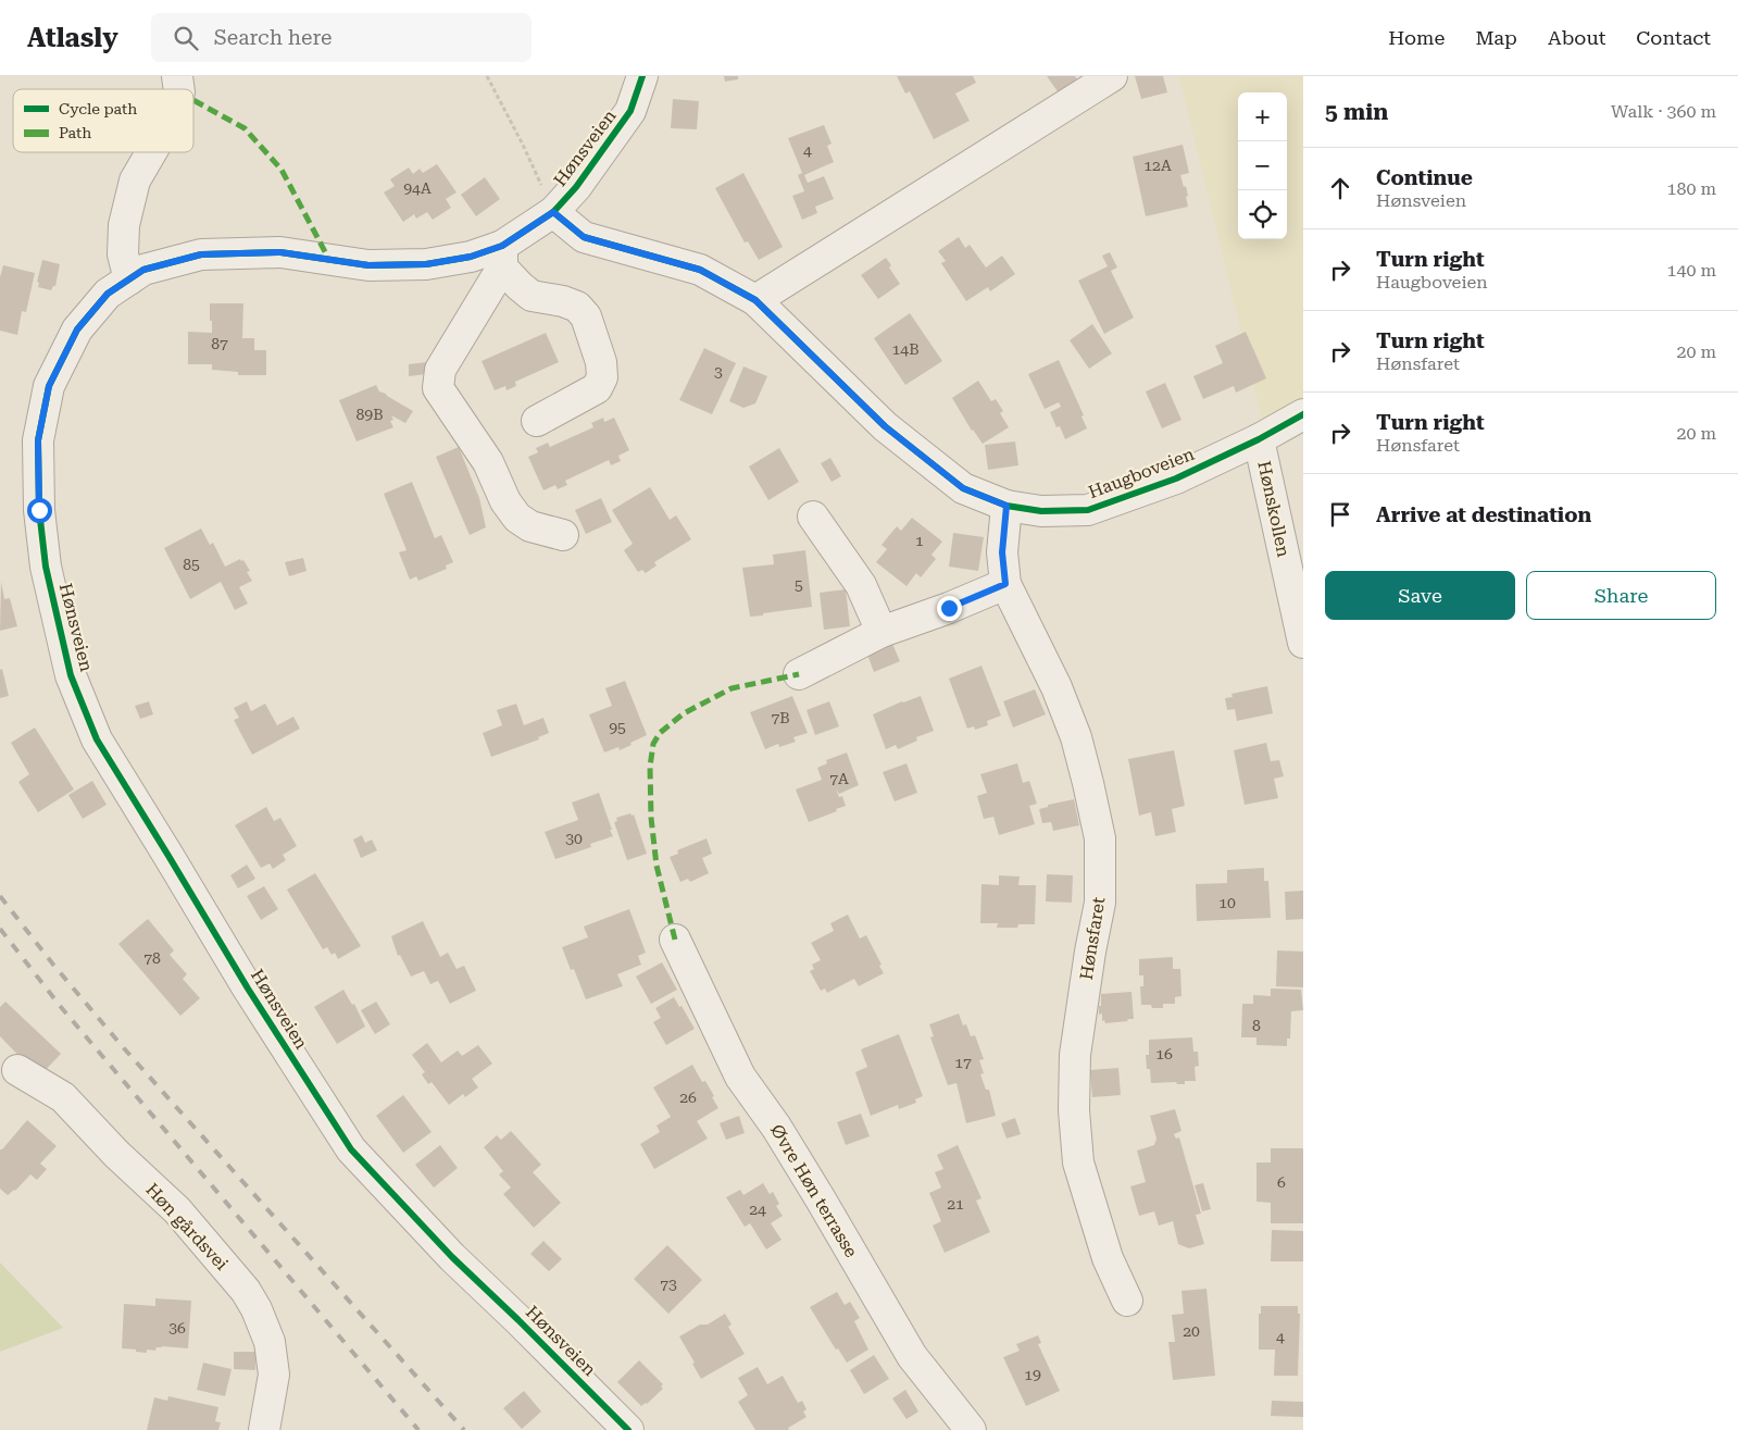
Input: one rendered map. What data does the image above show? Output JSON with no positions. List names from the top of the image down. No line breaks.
{"streets":{"street":["Hønsveien","Haugboveien","Hønskollen","Hønsfaret","Øvre Høn terrasse","Høn gårdsvei"]},"crossings":[["Hønsveien","Haugboveien"],["Haugboveien","Hønskollen"],["Haugboveien","Hønsfaret"]],"house_numbers":["4","12A","94A","87","14B","3","89B","1","85","5","7B","95","7A","30","10","78","8","16","17","26","6","21","24","73","36","20","4","19"],"legend":["Cycle path","Path"],"page":{"header":"Atlasly","search":"Search here","nav":["Home","Map","About","Contact"],"heading":["5 min","Walk · 360 m"],"map_buttons":["+","−"],"list":[["Continue","Hønsveien","180 m"],["Turn right","Haugboveien","140 m"],["Turn right","Hønsfaret","20 m"],["Turn right","Hønsfaret","20 m"],"Arrive at destination"],"buttons":["Save","Share"]}}
